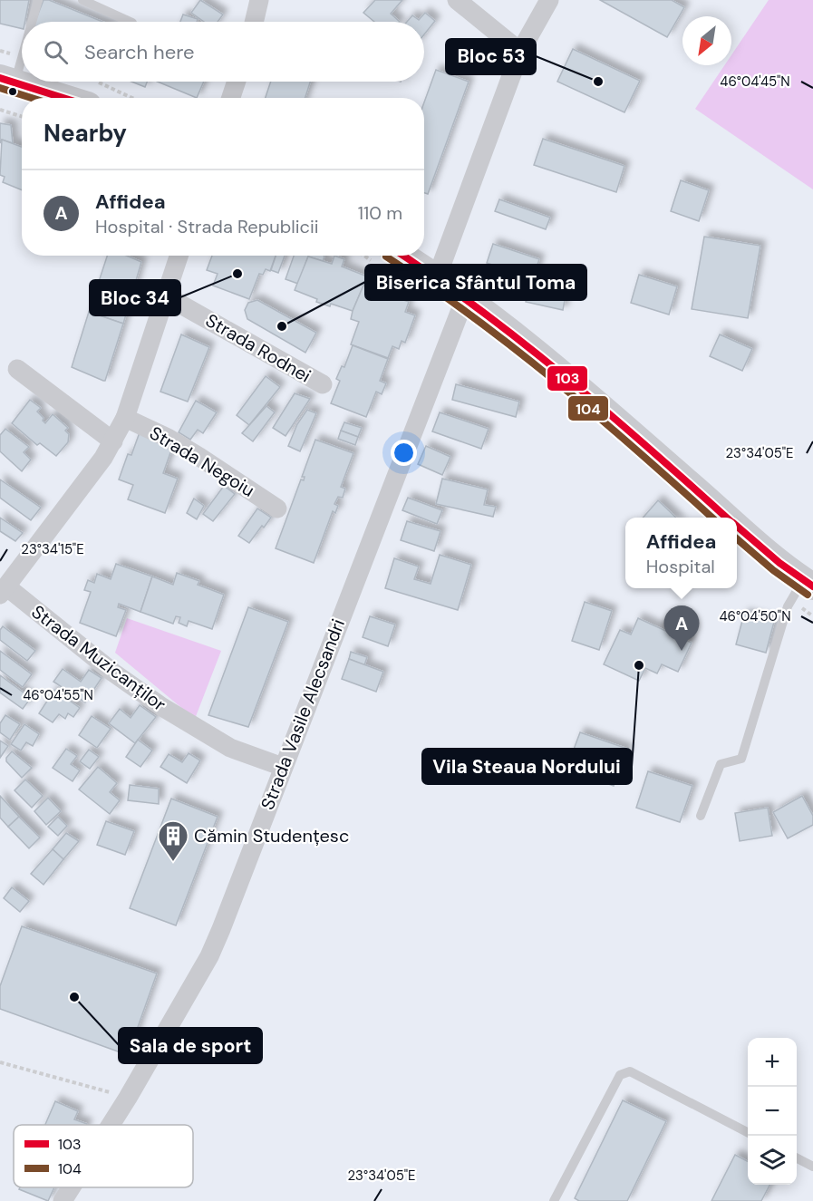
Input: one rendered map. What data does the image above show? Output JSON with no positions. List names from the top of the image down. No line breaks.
{"streets":{"street":["Strada Rodnei","Strada Negoiu","Strada Muzicanților","Strada Vasile Alecsandri"]},"crossings":[["Strada Muzicanților","Strada Vasile Alecsandri"]],"places":{"other":["Bloc 53","Bloc 34","Biserica Sfântul Toma","Vila Steaua Nordului","Sala de sport"],"building":["Cămin Studențesc"]},"lines":["transit line 103","transit line 104"],"legend":["103","104"],"north":"bottom left","page":{"search":"Search here","heading":"Nearby","list":[{"mark":"A","name":"Affidea","note":"Hospital · Strada Republicii","value":"110 m"}],"popup":["Affidea","Hospital"],"pins":"A","map_buttons":["+","−"]},"coordinates":["46°04'45\"N","23°34'05\"E","23°34'15\"E","46°04'50\"N","46°04'55\"N"]}
